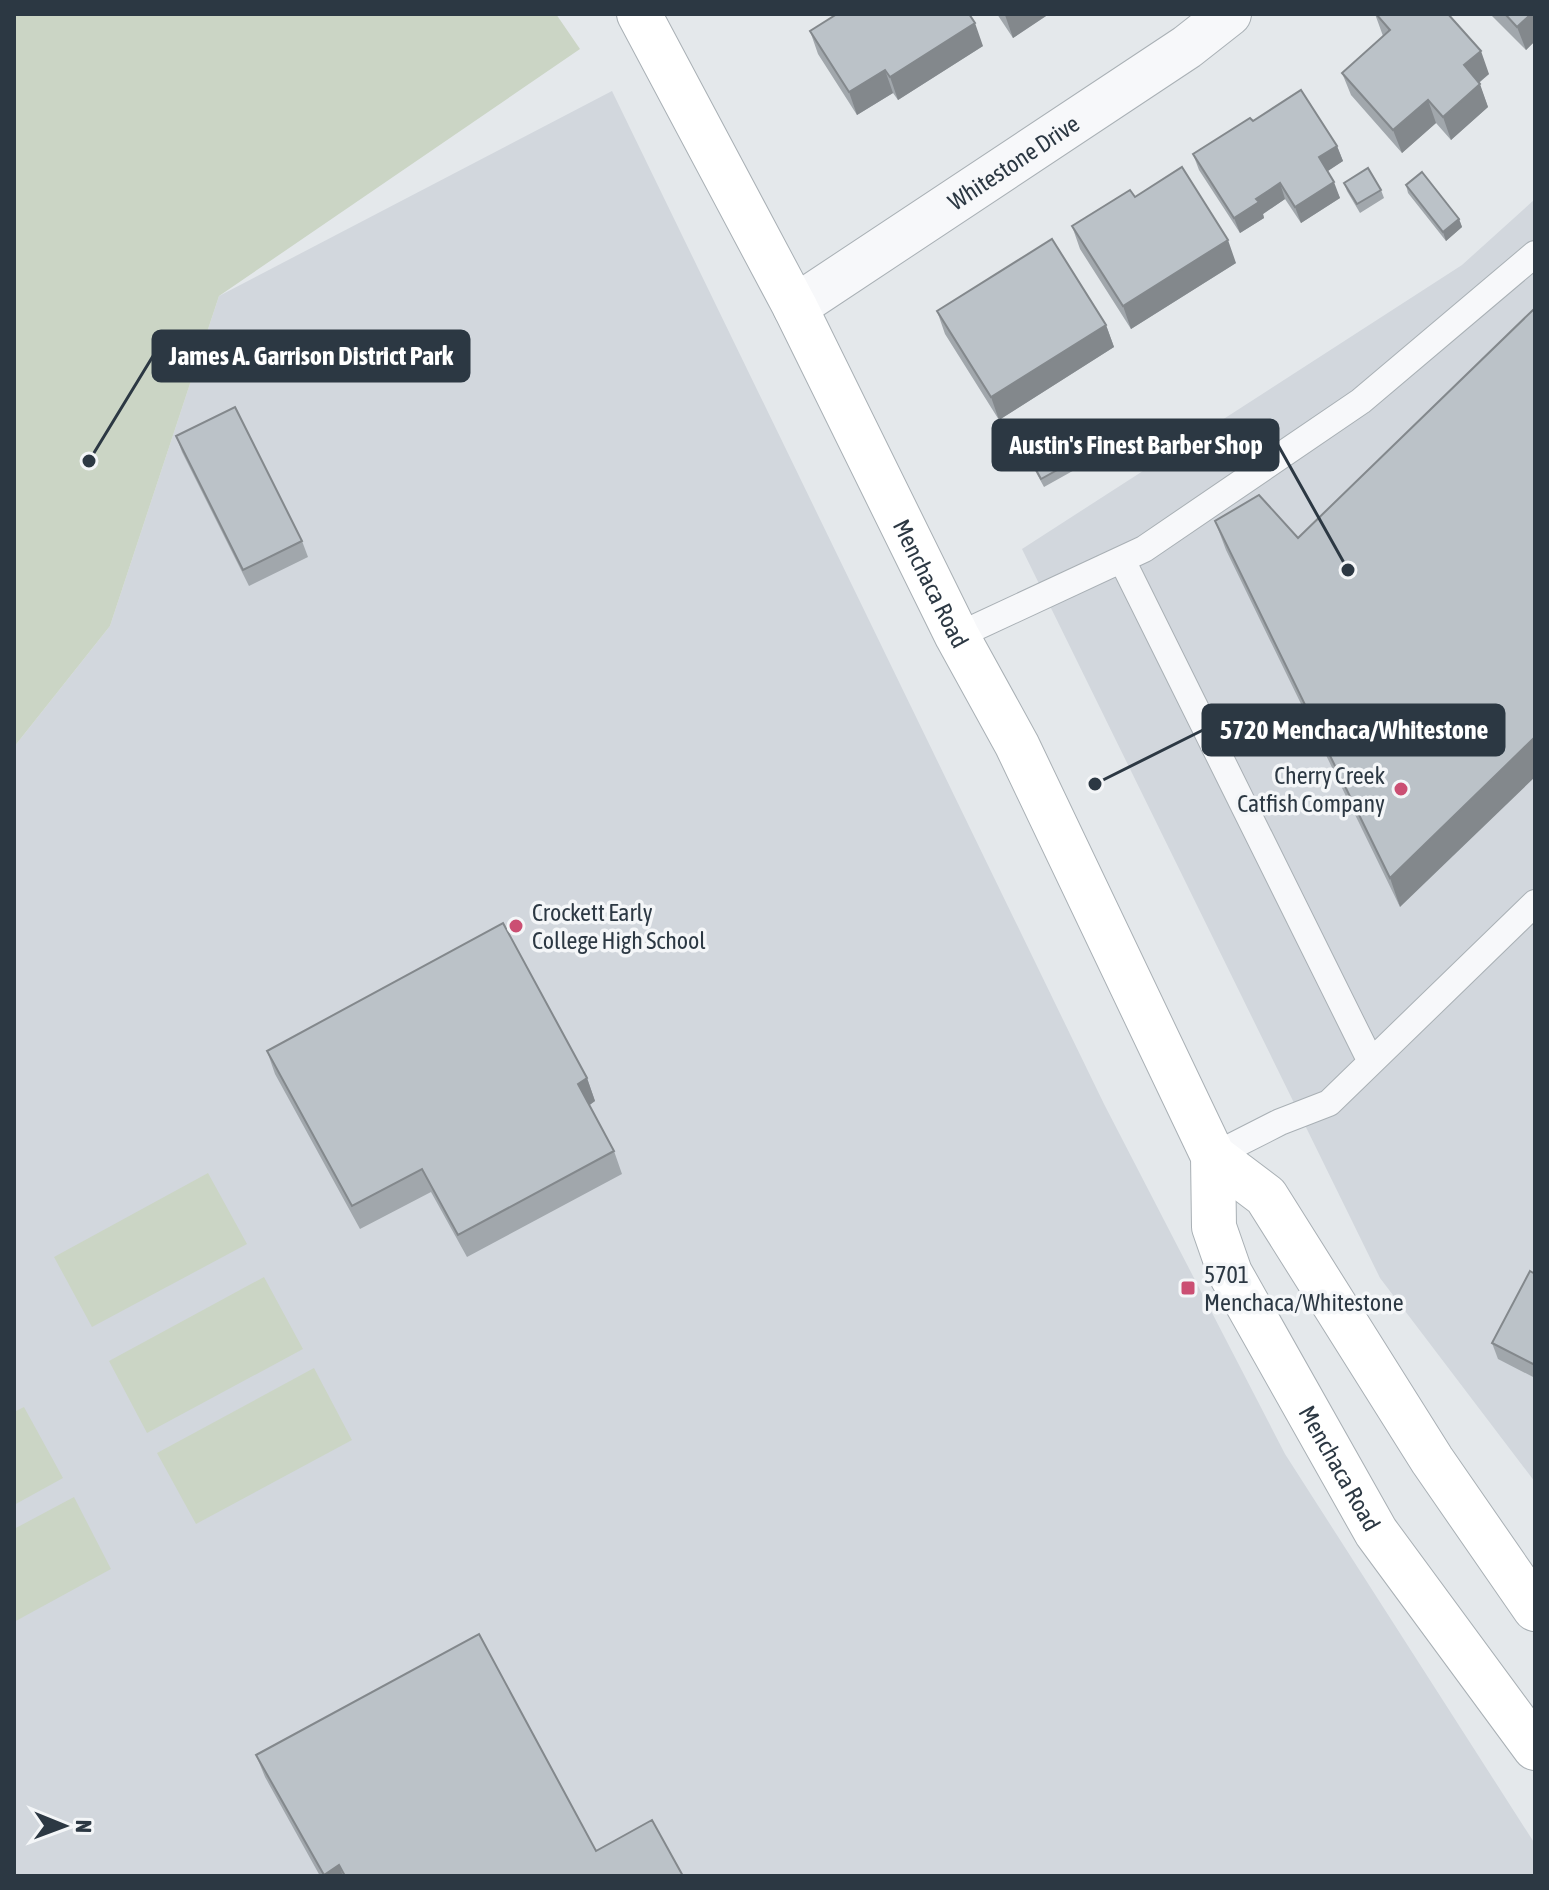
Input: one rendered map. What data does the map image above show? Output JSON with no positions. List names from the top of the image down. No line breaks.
{"streets":{"main road":["Menchaca Road"],"street":["Whitestone Drive"]},"crossings":[["Whitestone Drive","Menchaca Road"]],"places":{"other":["James A. Garrison District Park","Austin's Finest Barber Shop","5720 Menchaca/Whitestone","Cherry Creek Catfish Company","Crockett Early College High School"],"transit":["5701 Menchaca/Whitestone"]},"north":"right"}
